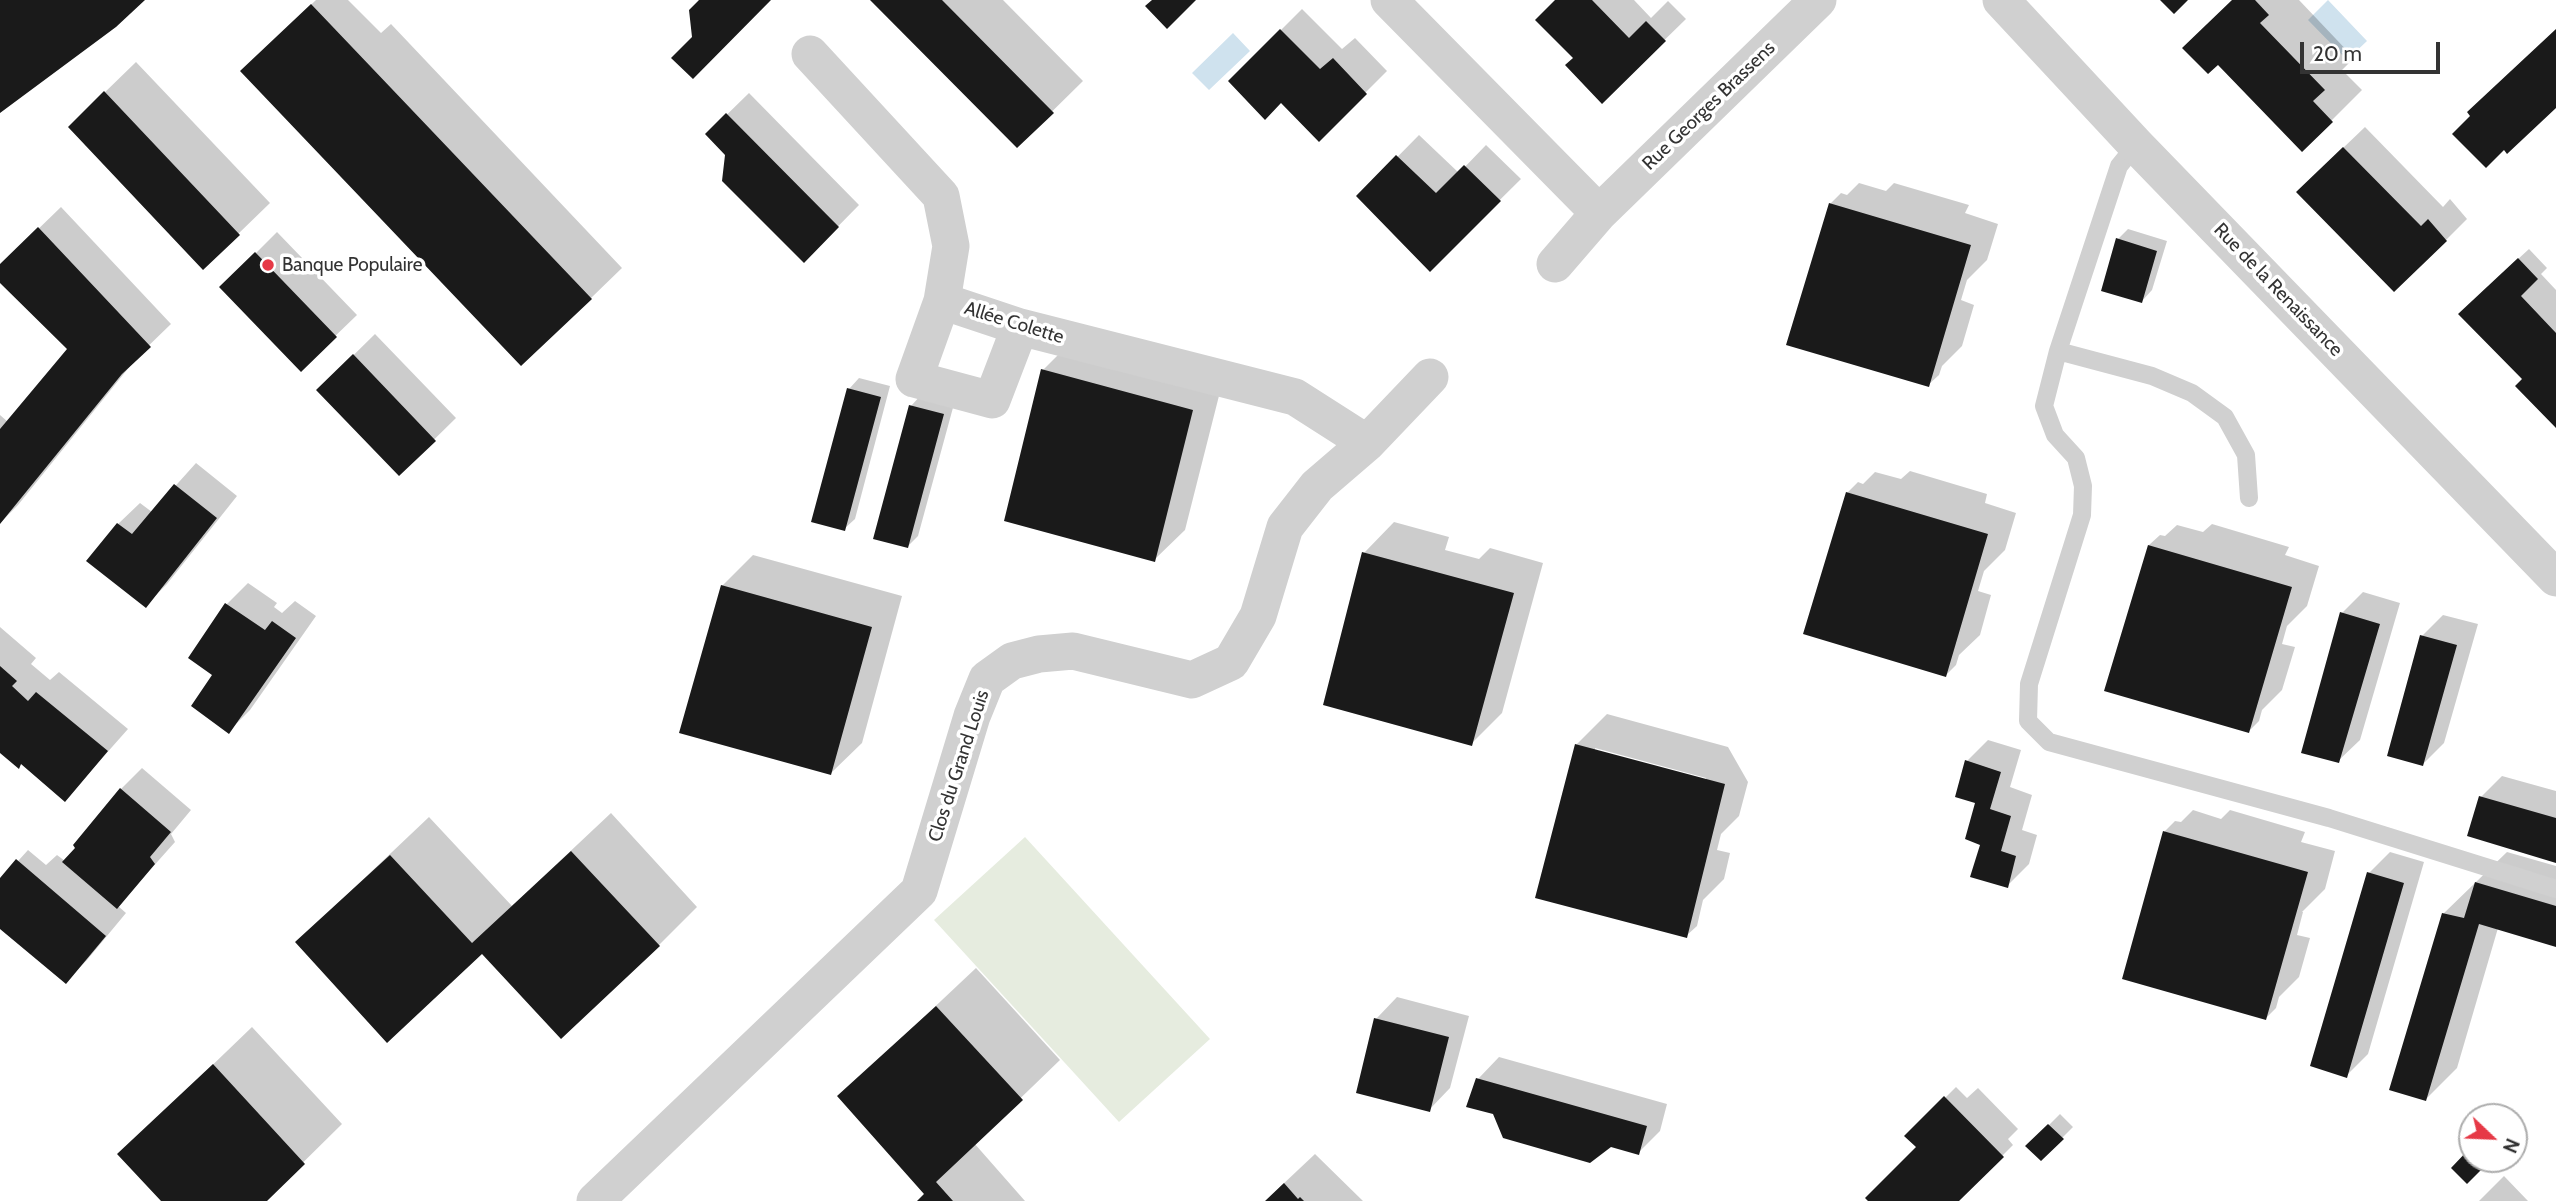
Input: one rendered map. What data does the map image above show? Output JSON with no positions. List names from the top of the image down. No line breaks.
{"streets":{"street":["Rue Georges Brassens","Rue de la Renaissance","Allée Colette","Clos du Grand Louis"]},"crossings":[["Allée Colette","Clos du Grand Louis"]],"places":["Banque Populaire"],"scale_bar":"20 m","north":"bottom right"}
